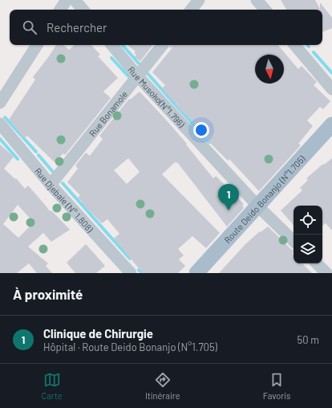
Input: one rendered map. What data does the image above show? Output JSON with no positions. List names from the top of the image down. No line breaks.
{"streets":{"main road":["Route Deido Bonanjo (N°1.705)"],"street":["Rue Musoko(N°1.796)","Rue Bonamole","Rue Djebale (N° 1.808)"]},"crossings":[["Rue Musoko(N°1.796)","Rue Bonamole"],["Rue Musoko(N°1.796)","Route Deido Bonanjo (N°1.705)"],["Rue Bonamole","Rue Djebale (N° 1.808)"]],"north":"bottom","page":{"search":"Rechercher","pins":"1","heading":"À proximité","list":[{"mark":"1","name":"Clinique de Chirurgie","note":"Hôpital · Route Deido Bonanjo (N°1.705)","value":"50 m"}],"nav":["Carte","Itinéraire","Favoris"]}}
